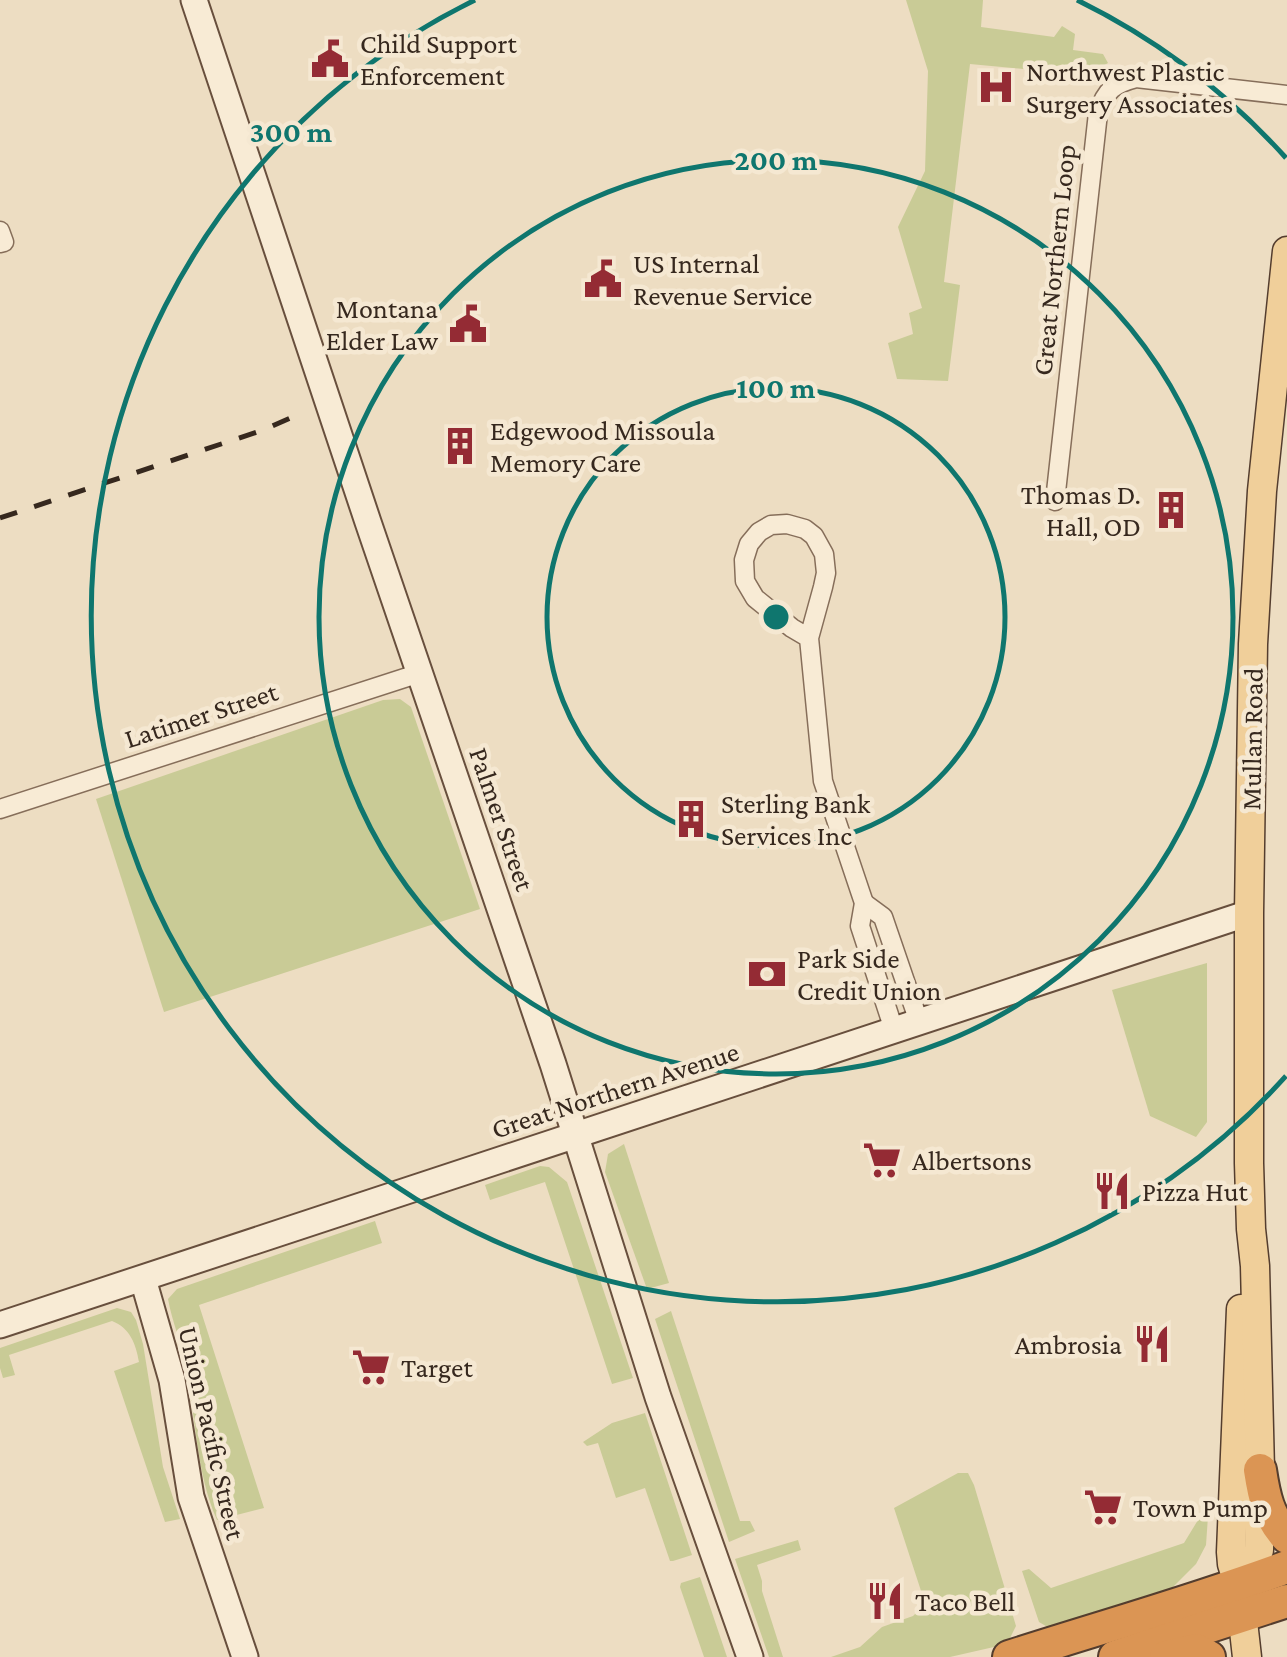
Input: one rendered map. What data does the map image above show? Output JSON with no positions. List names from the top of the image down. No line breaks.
{"streets":{"main road":["Mullan Road"],"street":["Great Northern Loop","Latimer Street","Palmer Street","Great Northern Avenue","Union Pacific Street"]},"crossings":[["Latimer Street","Palmer Street"],["Mullan Road","Great Northern Avenue"],["Palmer Street","Great Northern Avenue"],["Great Northern Avenue","Union Pacific Street"]],"places":{"public building":["Child Support Enforcement","US Internal Revenue Service","Montana Elder Law"],"hospital":["Northwest Plastic Surgery Associates"],"building":["Edgewood Missoula Memory Care","Thomas D. Hall, OD","Sterling Bank Services Inc"],"bank":["Park Side Credit Union"],"supermarket":["Albertsons","Target","Town Pump"],"restaurant":["Pizza Hut","Ambrosia","Taco Bell"]},"rings":["300 m","200 m","100 m"]}
